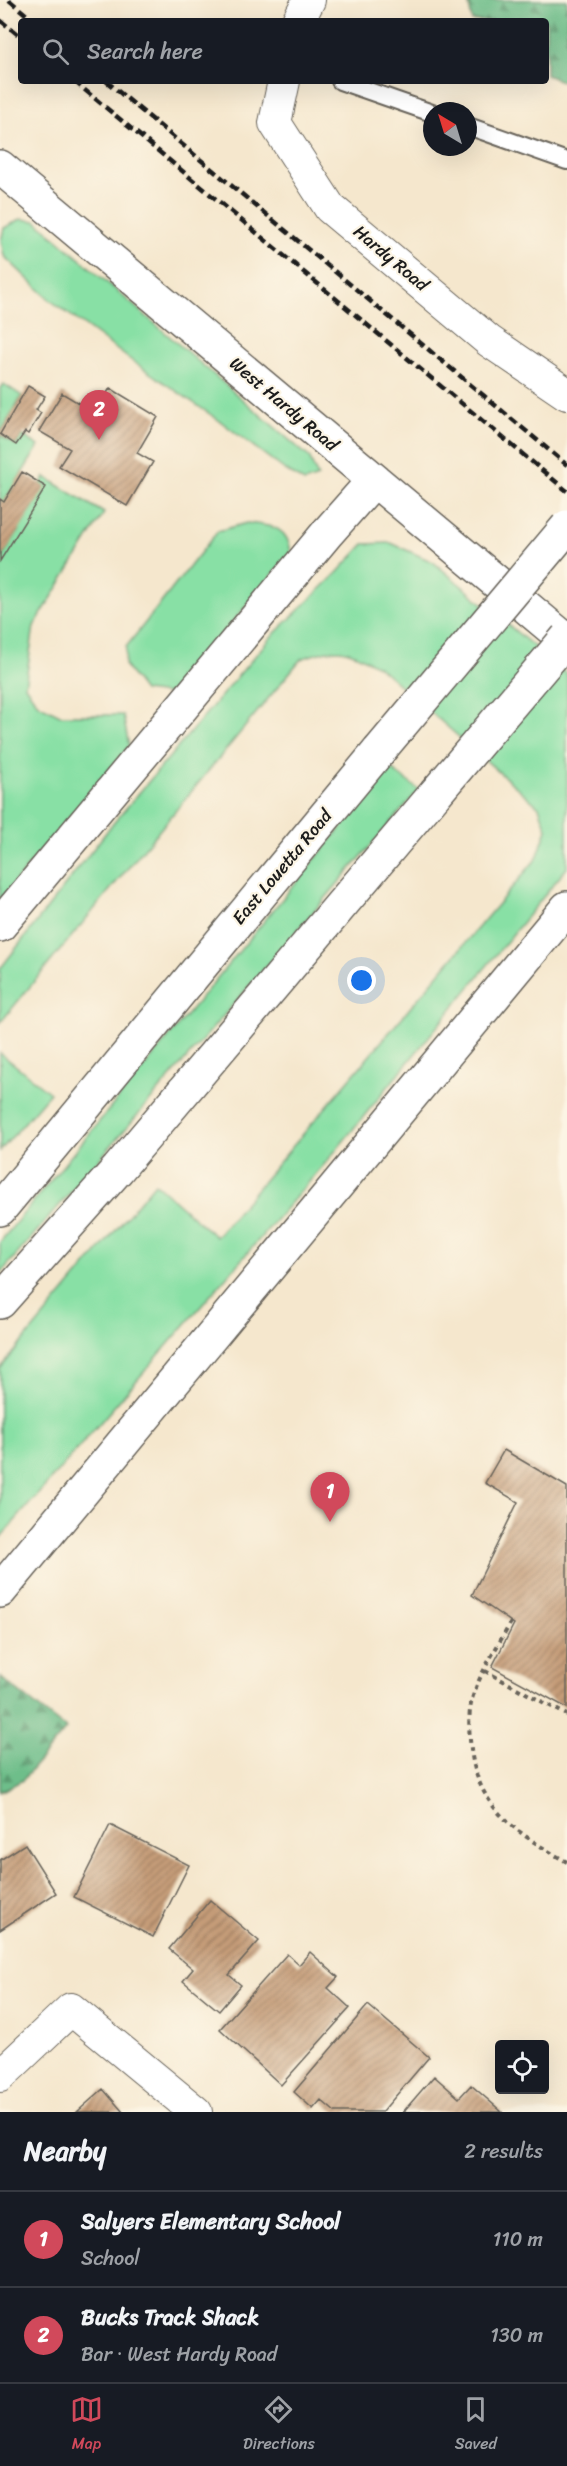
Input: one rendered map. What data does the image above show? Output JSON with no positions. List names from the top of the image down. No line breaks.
{"streets":{"main road":["West Hardy Road","East Louetta Road"],"street":["Hardy Road"]},"north":"top left","page":{"search":"Search here","pins":["2","1"],"heading":["Nearby","2 results"],"list":[{"mark":"1","name":"Salyers Elementary School","note":"School","value":"110 m"},{"mark":"2","name":"Bucks Track Shack","note":"Bar · West Hardy Road","value":"130 m"}],"nav":["Map","Directions","Saved"]}}
